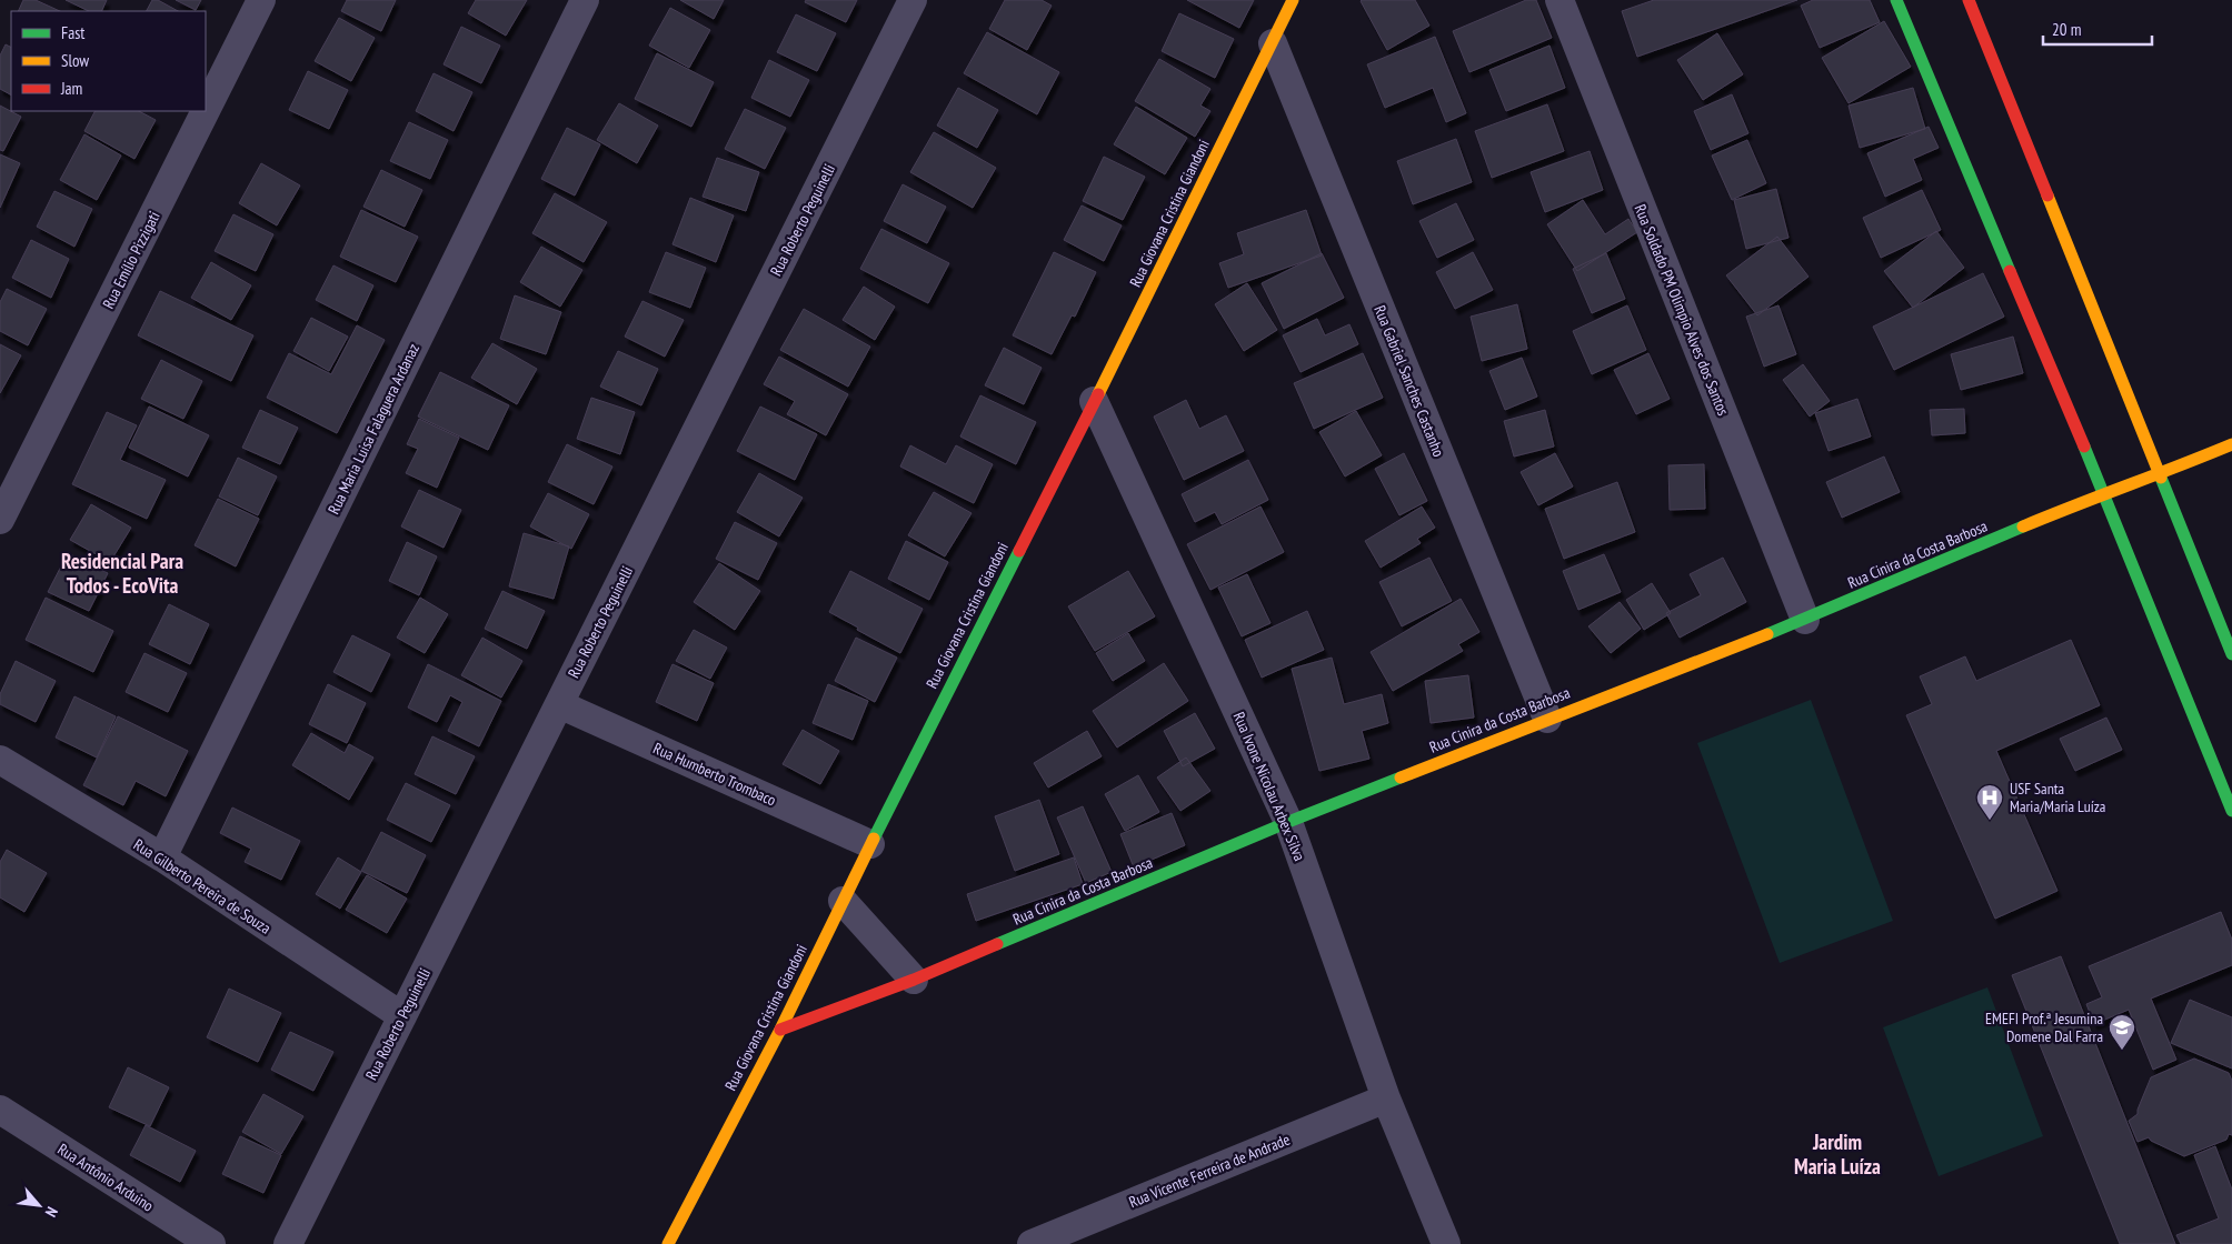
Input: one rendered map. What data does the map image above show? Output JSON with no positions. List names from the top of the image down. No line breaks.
{"streets":{"street":["Rua Giovana Cristina Giandoni","Rua Roberto Peguinelli","Rua Emílio Pizzigati","Rua Soldado PM Olimpio Alves dos Santos","Rua Gabriel Sanches Castanho","Rua Maria Luisa Falaguera Ardanaz","Rua Cinira da Costa Barbosa","Rua Humberto Trombaco","Rua Ivone Nicolau Arbex Silva","Rua Gilberto Pereira de Souza","Rua Vicente Ferreira de Andrade","Rua Antônio Arduino"]},"crossings":[["Rua Giovana Cristina Giandoni","Rua Gabriel Sanches Castanho"],["Rua Giovana Cristina Giandoni","Rua Cinira da Costa Barbosa"],["Rua Giovana Cristina Giandoni","Rua Humberto Trombaco"],["Rua Giovana Cristina Giandoni","Rua Ivone Nicolau Arbex Silva"],["Rua Roberto Peguinelli","Rua Humberto Trombaco"],["Rua Roberto Peguinelli","Rua Gilberto Pereira de Souza"],["Rua Soldado PM Olimpio Alves dos Santos","Rua Cinira da Costa Barbosa"],["Rua Gabriel Sanches Castanho","Rua Cinira da Costa Barbosa"],["Rua Maria Luisa Falaguera Ardanaz","Rua Gilberto Pereira de Souza"],["Rua Cinira da Costa Barbosa","Rua Ivone Nicolau Arbex Silva"],["Rua Ivone Nicolau Arbex Silva","Rua Vicente Ferreira de Andrade"]],"districts":["Residencial Para Todos - EcoVita","Jardim Maria Luíza"],"places":{"hospital":["USF Santa Maria/Maria Luíza"],"school or university":["EMEFI Prof.ª Jesumina Domene Dal Farra"]},"legend":["Fast","Slow","Jam"],"scale_bar":"20 m","north":"bottom right"}
